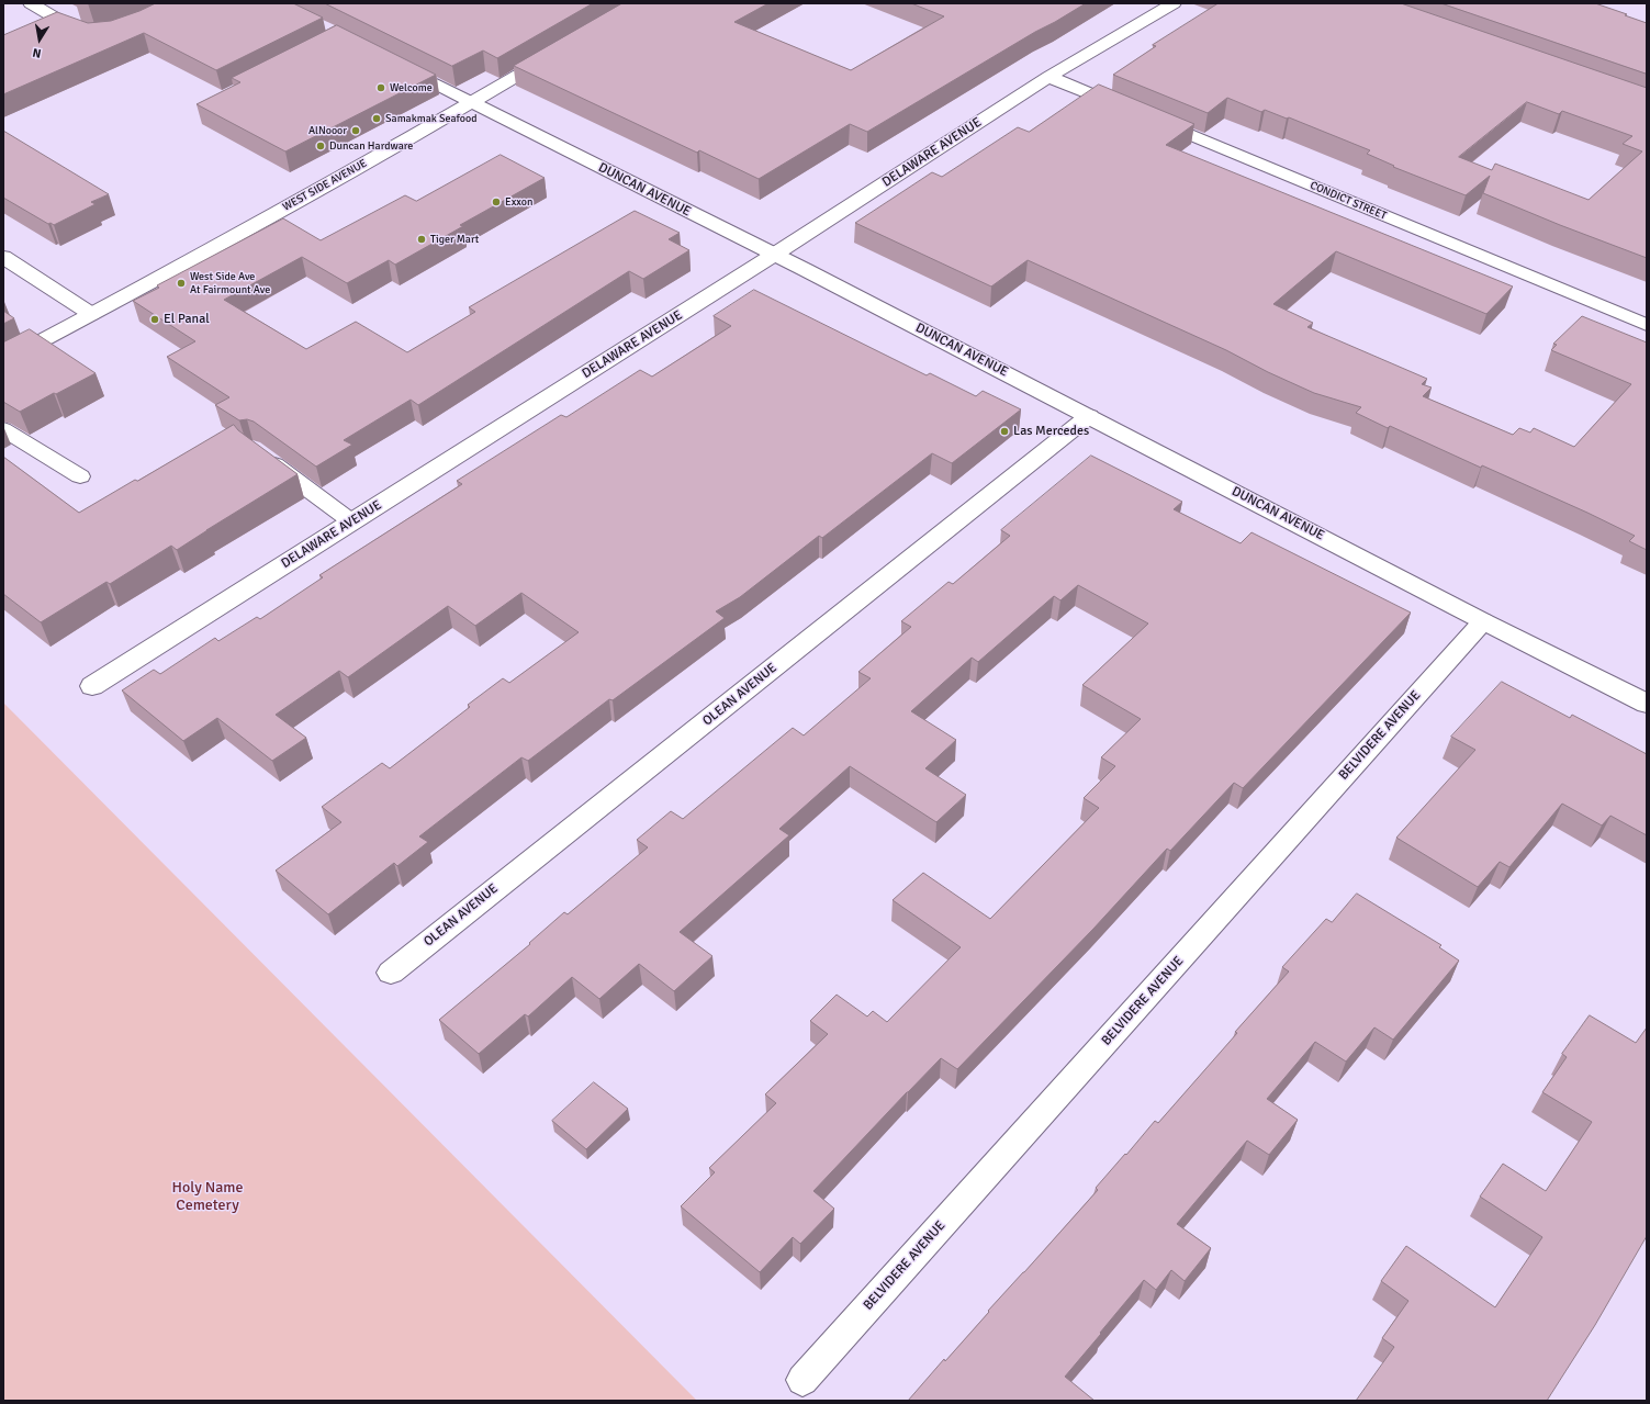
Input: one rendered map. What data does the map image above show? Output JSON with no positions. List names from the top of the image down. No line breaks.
{"streets":{"street":["DELAWARE AVENUE","WEST SIDE AVENUE","DUNCAN AVENUE","CONDICT STREET","OLEAN AVENUE","BELVIDERE AVENUE"]},"crossings":[["DELAWARE AVENUE","DUNCAN AVENUE"],["DELAWARE AVENUE","CONDICT STREET"],["WEST SIDE AVENUE","DUNCAN AVENUE"],["DUNCAN AVENUE","OLEAN AVENUE"],["DUNCAN AVENUE","BELVIDERE AVENUE"]],"parks":["Holy Name Cemetery"],"places":["Welcome","Samakmak Seafood","AlNooor","Duncan Hardware","Exxon","Tiger Mart","West Side Ave At Fairmount Ave","El Panal","Las Mercedes"],"north":"bottom"}
